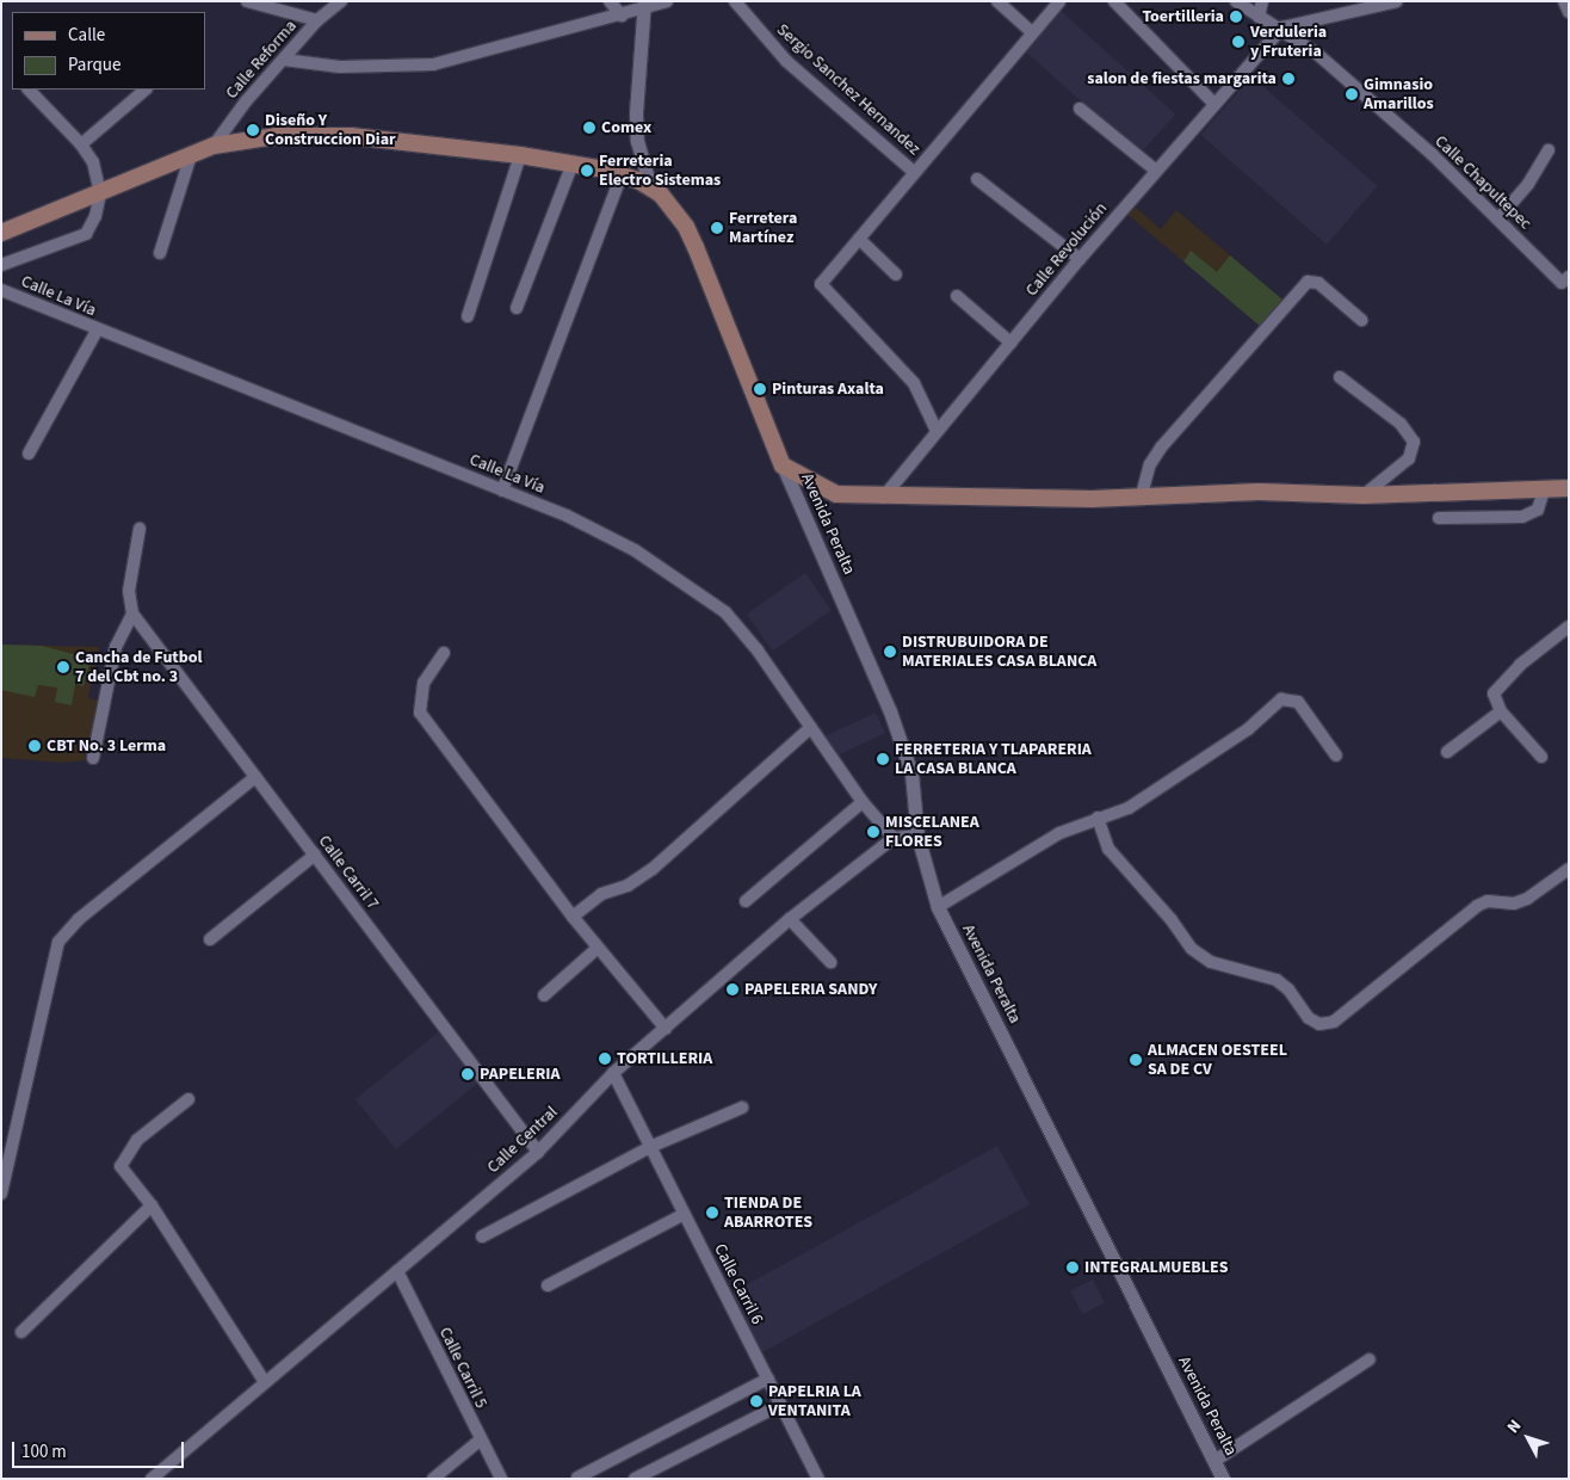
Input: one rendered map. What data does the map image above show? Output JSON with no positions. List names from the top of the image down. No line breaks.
{"streets":{"street":["Calle Reforma","Sergio Sanchez Hernandez","Calle Chapultepec","Calle Revolución","Calle La Vía","Avenida Peralta","Calle Carril 7","Calle Central","Calle Carril 6","Calle Carril 5"]},"crossings":[["Calle Chapultepec","Calle Revolución"],["Calle La Vía","Calle Central"],["Calle Carril 7","Calle Central"],["Calle Central","Calle Carril 6"],["Calle Central","Calle Carril 5"]],"places":["Toertilleria","Verduleria y Fruteria","salon de fiestas margarita","Gimnasio Amarillos","Comex","Diseño Y Construccion Diar","Ferreteria Electro Sistemas","Ferretera Martínez","Pinturas Axalta","DISTRUBUIDORA DE MATERIALES CASA BLANCA","Cancha de Futbol 7 del Cbt no. 3","CBT No. 3 Lerma","FERRETERIA Y TLAPARERIA LA CASA BLANCA","MISCELANEA FLORES","PAPELERIA SANDY","TORTILLERIA","ALMACEN OESTEEL SA DE CV","PAPELERIA","TIENDA DE ABARROTES","INTEGRALMUEBLES","PAPELRIA LA VENTANITA"],"legend":["Calle","Parque"],"scale_bar":"100 m","north":"top left"}
